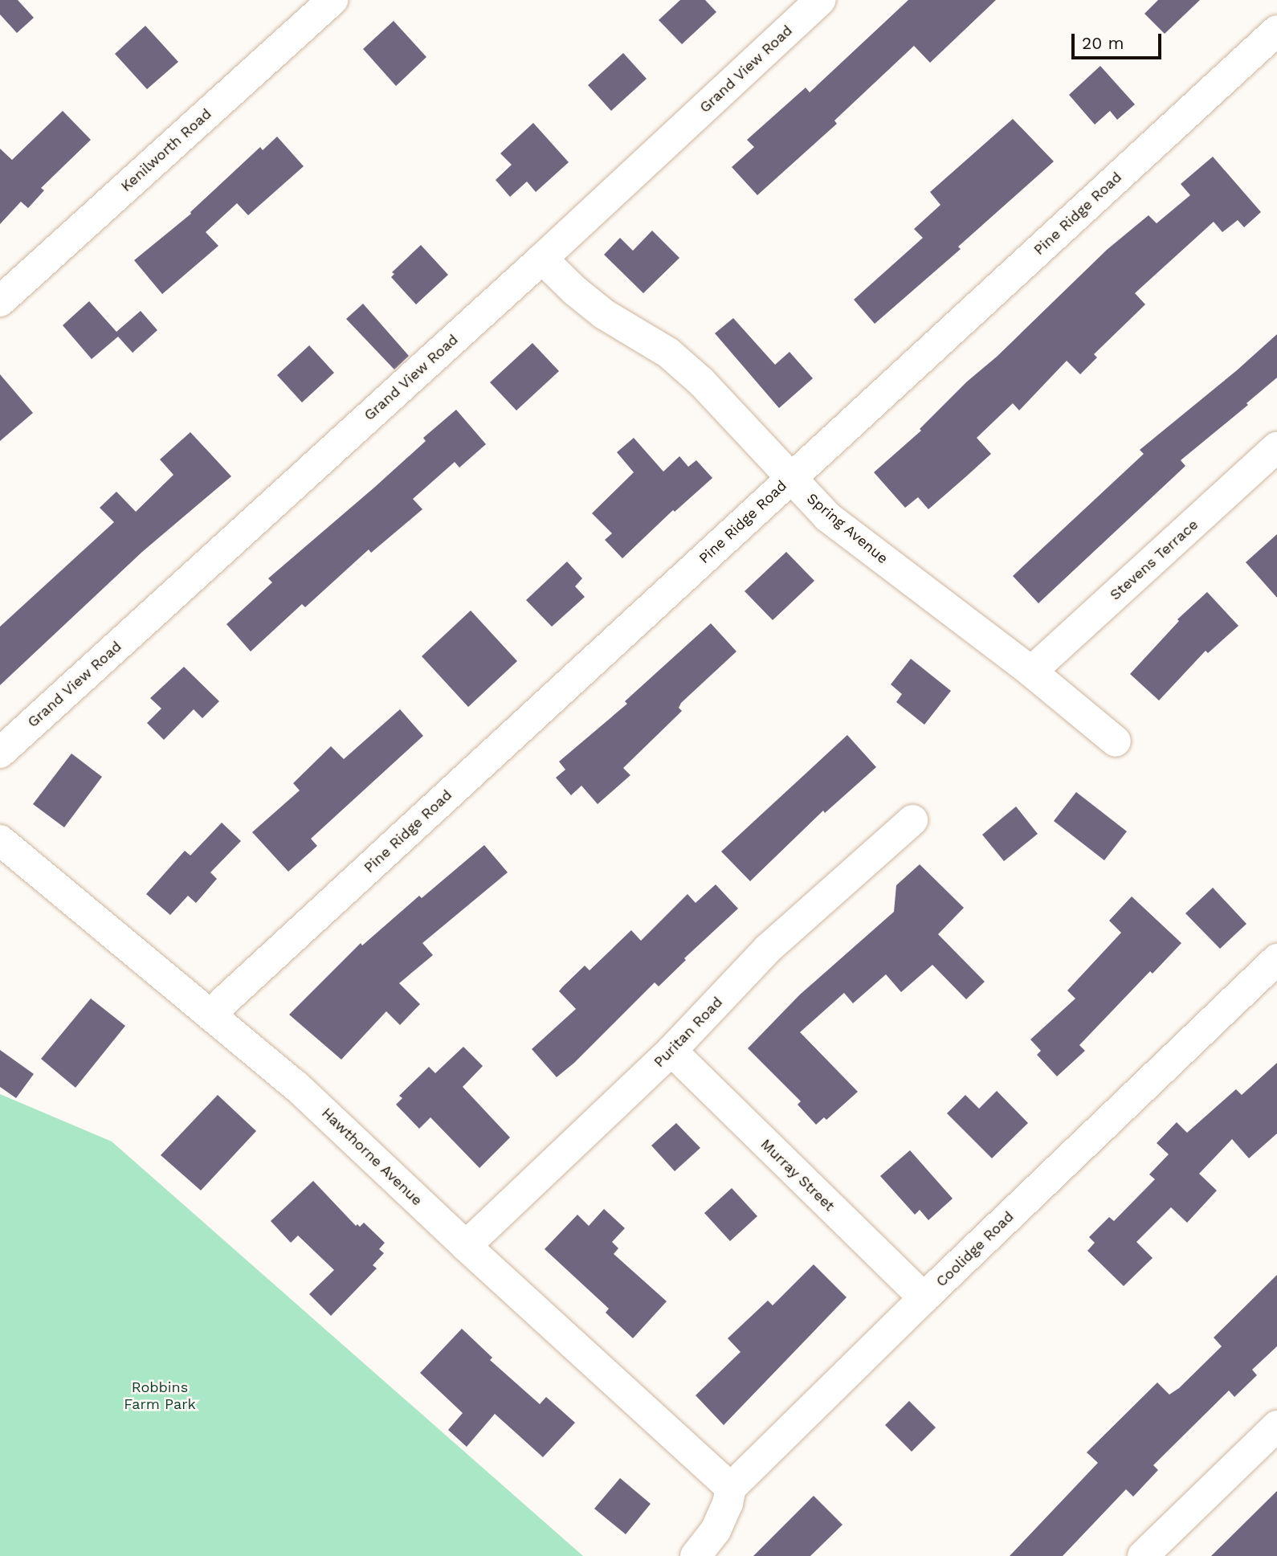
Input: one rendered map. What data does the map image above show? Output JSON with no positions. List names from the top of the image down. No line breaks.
{"streets":{"street":["Grand View Road","Kenilworth Road","Pine Ridge Road","Spring Avenue","Stevens Terrace","Puritan Road","Hawthorne Avenue","Murray Street","Coolidge Road"]},"crossings":[["Grand View Road","Spring Avenue"],["Pine Ridge Road","Spring Avenue"],["Pine Ridge Road","Hawthorne Avenue"],["Spring Avenue","Stevens Terrace"],["Puritan Road","Hawthorne Avenue"],["Puritan Road","Murray Street"],["Hawthorne Avenue","Coolidge Road"],["Murray Street","Coolidge Road"]],"parks":["Robbins Farm Park"],"scale_bar":"20 m"}
